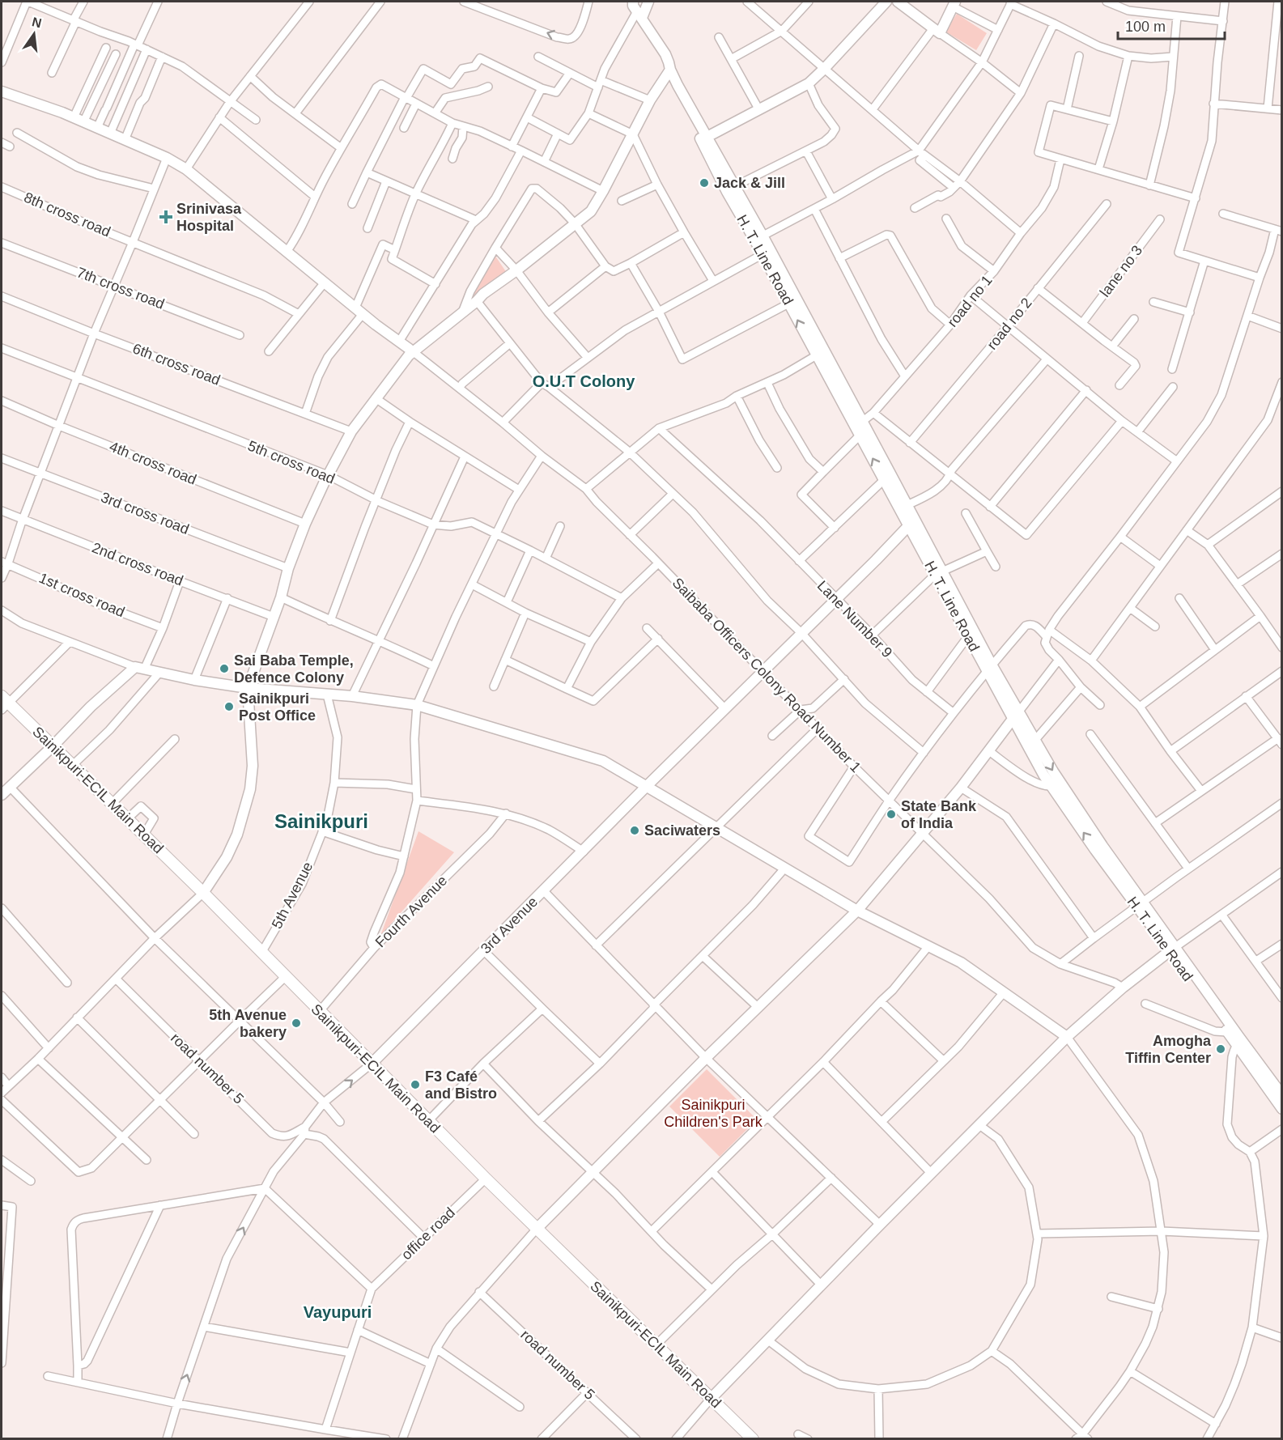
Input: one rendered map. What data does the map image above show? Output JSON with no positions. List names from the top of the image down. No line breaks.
{"streets":{"main road":["Sainikpuri-ECIL Main Road"],"street":["8th cross road","H. T. Line Road","lane no 3","7th cross road","road no 1","road no 2","6th cross road","5th cross road","4th cross road","3rd cross road","2nd cross road","1st cross road","Lane Number 9","Saibaba Officers Colony Road Number 1","5th Avenue","Fourth Avenue","3rd Avenue","road number 5","office road"]},"crossings":[["H. T. Line Road","road no 1"],["H. T. Line Road","3rd Avenue"],["Lane Number 9","3rd Avenue"],["Saibaba Officers Colony Road Number 1","3rd Avenue"],["Sainikpuri-ECIL Main Road","5th Avenue"],["Sainikpuri-ECIL Main Road","Fourth Avenue"],["Sainikpuri-ECIL Main Road","3rd Avenue"],["Sainikpuri-ECIL Main Road","office road"]],"districts":["O.U.T Colony","Sainikpuri","Vayupuri"],"parks":["Sainikpuri Children's Park"],"places":{"other":["Jack & Jill","Sai Baba Temple, Defence Colony","Sainikpuri Post Office","State Bank of India","Saciwaters","5th Avenue bakery","Amogha Tiffin Center","F3 Café and Bistro"],"health":["Srinivasa Hospital"]},"scale_bar":"100 m","north":"top"}
